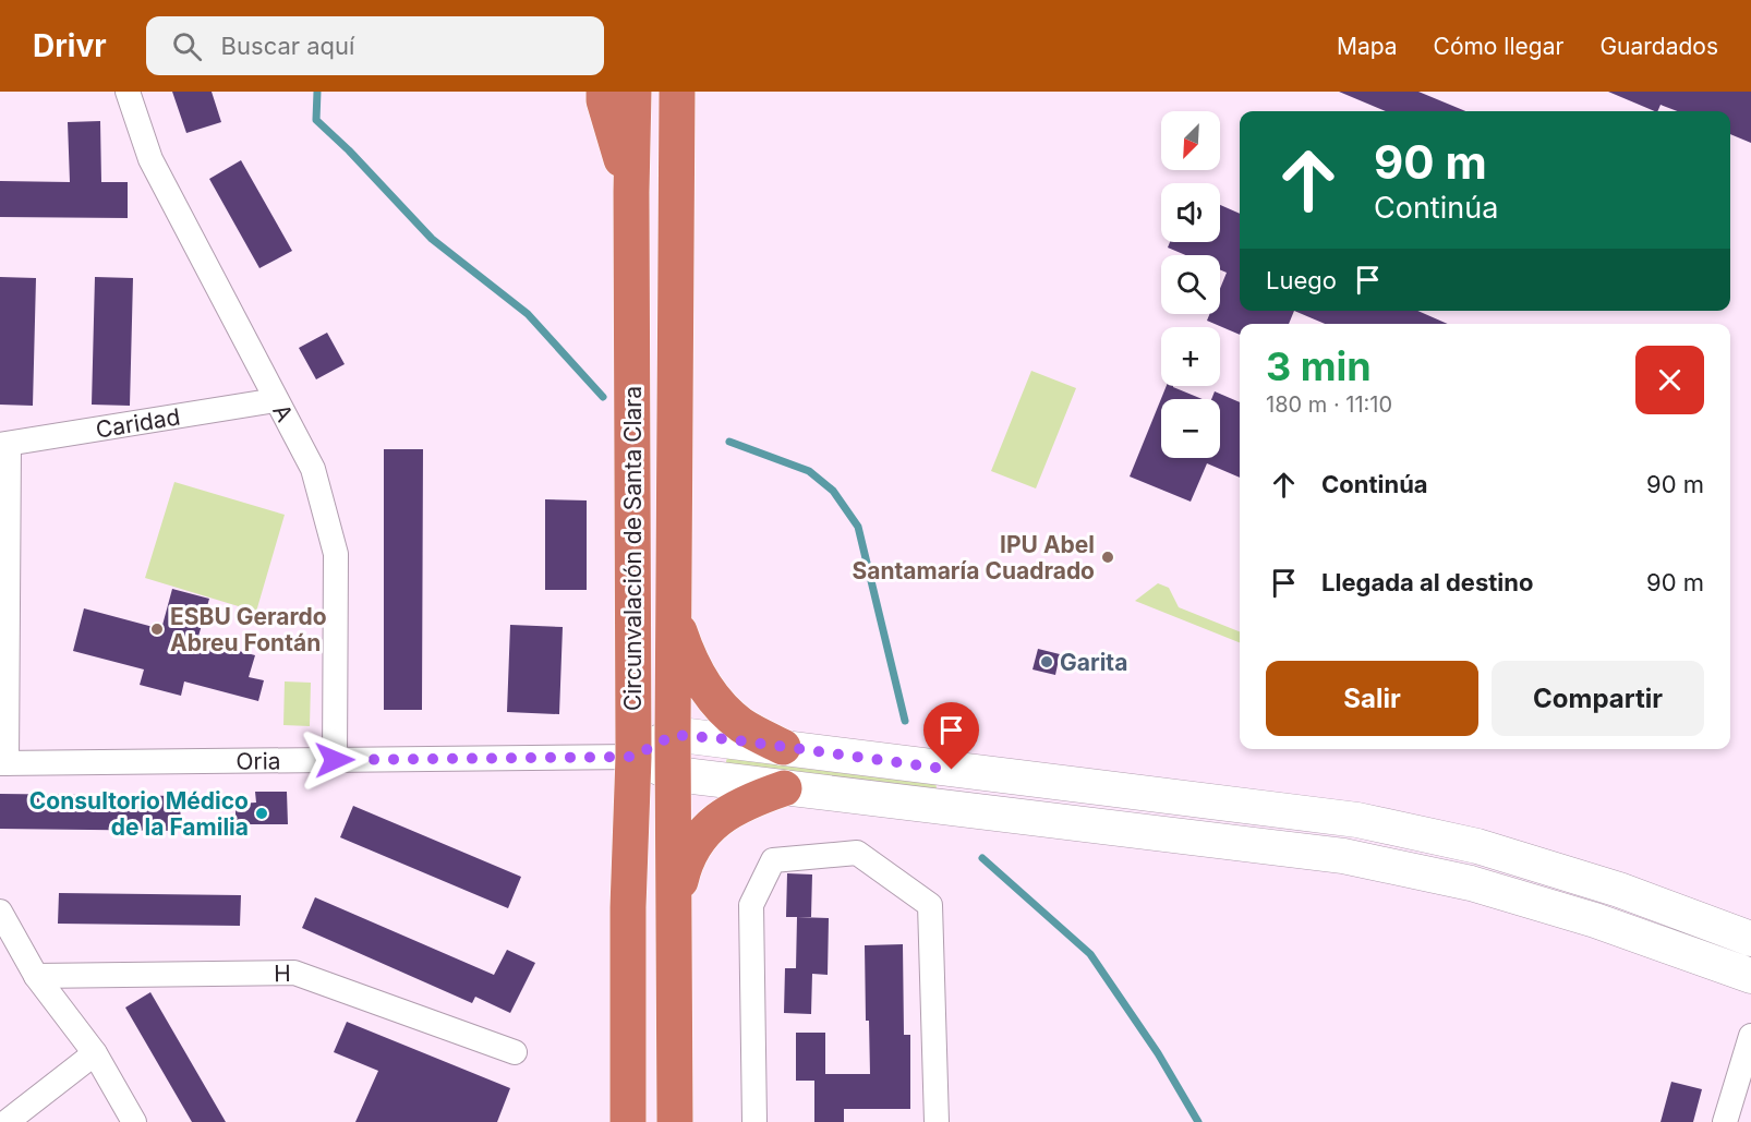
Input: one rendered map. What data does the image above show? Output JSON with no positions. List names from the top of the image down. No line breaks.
{"streets":{"highway":["Circunvalación de Santa Clara"],"street":["A","Caridad","Oria","H"]},"crossings":[["A","Caridad"],["A","Oria"],["Circunvalación de Santa Clara","Oria"]],"places":["IPU Abel Santamaría Cuadrado","ESBU Gerardo Abreu Fontán","Garita","Consultorio Médico de la Familia"],"north":"bottom left","page":{"header":"Drivr","search":"Buscar aquí","nav":["Mapa","Cómo llegar","Guardados"],"map_buttons":["+","−"],"turn":["90 m","Continúa"],"then":"Luego","heading":["3 min","180 m · 11:10"],"list":[{"name":"Continúa","value":"90 m"},{"name":"Llegada al destino","value":"90 m"}],"buttons":["Salir","Compartir"]}}
